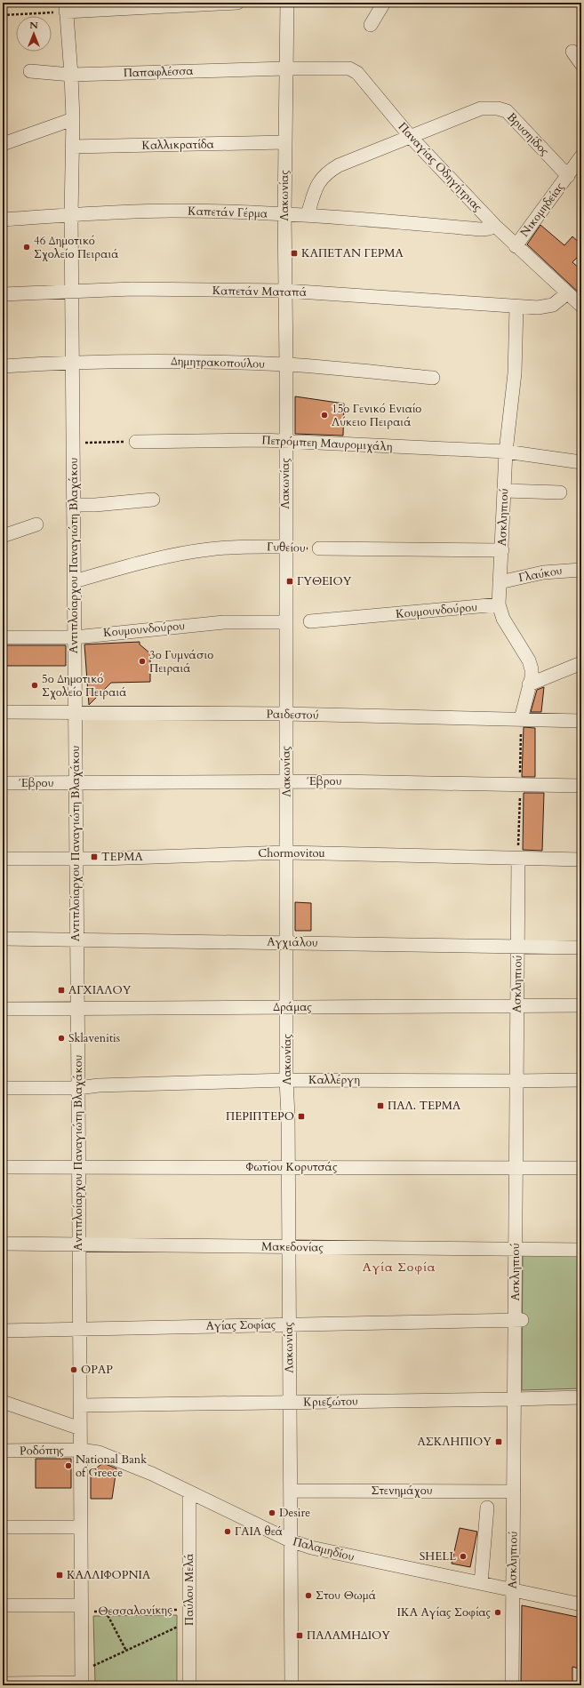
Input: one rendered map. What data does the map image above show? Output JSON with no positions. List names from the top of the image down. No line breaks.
{"streets":{"street":["Παπαφλέσσα","Βρυσηίδος","Καλλικρατίδα","Παναγίας Οδηγήτριας","Λακωνίας","Νικομηδείας","Καπετάν Γέρμα","Καπετάν Ματαπά","Δημητρακοπούλου","Πετρόμπεη Μαυρομιχάλη","Ασκληπιού","Γυθείου","Αντιπλοίαρχου Παναγιώτη Βλαχάκου","Γλαύκου","Κουμουνδούρου","Ραιδεστού","Έβρου","Chormovitou","Αγχιάλου","Δράμας","Καλλέργη","Φωτίου Κορυτσάς","Μακεδονίας","Αγίας Σοφίας","Κριεζώτου","Ροδόπης","Στενημάχου","Παλαμηδίου","Παύλου Μελά","Θεσσαλονίκης"]},"crossings":[["Παπαφλέσσα","Παναγίας Οδηγήτριας"],["Παπαφλέσσα","Λακωνίας"],["Παπαφλέσσα","Αντιπλοίαρχου Παναγιώτη Βλαχάκου"],["Βρυσηίδος","Παναγίας Οδηγήτριας"],["Βρυσηίδος","Νικομηδείας"],["Καλλικρατίδα","Λακωνίας"],["Καλλικρατίδα","Αντιπλοίαρχου Παναγιώτη Βλαχάκου"],["Παναγίας Οδηγήτριας","Λακωνίας"],["Παναγίας Οδηγήτριας","Νικομηδείας"],["Παναγίας Οδηγήτριας","Καπετάν Γέρμα"],["Παναγίας Οδηγήτριας","Καπετάν Ματαπά"],["Λακωνίας","Καπετάν Γέρμα"],["Λακωνίας","Καπετάν Ματαπά"],["Λακωνίας","Δημητρακοπούλου"],["Λακωνίας","Πετρόμπεη Μαυρομιχάλη"],["Λακωνίας","Γυθείου"],["Λακωνίας","Κουμουνδούρου"],["Λακωνίας","Ραιδεστού"],["Λακωνίας","Έβρου"],["Λακωνίας","Chormovitou"],["Λακωνίας","Αγχιάλου"],["Λακωνίας","Δράμας"],["Λακωνίας","Καλλέργη"],["Λακωνίας","Φωτίου Κορυτσάς"],["Λακωνίας","Μακεδονίας"],["Λακωνίας","Αγίας Σοφίας"],["Λακωνίας","Κριεζώτου"],["Λακωνίας","Στενημάχου"],["Λακωνίας","Παλαμηδίου"],["Καπετάν Γέρμα","Αντιπλοίαρχου Παναγιώτη Βλαχάκου"],["Καπετάν Ματαπά","Ασκληπιού"],["Καπετάν Ματαπά","Αντιπλοίαρχου Παναγιώτη Βλαχάκου"],["Δημητρακοπούλου","Αντιπλοίαρχου Παναγιώτη Βλαχάκου"],["Πετρόμπεη Μαυρομιχάλη","Ασκληπιού"],["Ασκληπιού","Γυθείου"],["Ασκληπιού","Γλαύκου"],["Ασκληπιού","Κουμουνδούρου"],["Ασκληπιού","Ραιδεστού"],["Ασκληπιού","Chormovitou"],["Ασκληπιού","Αγχιάλου"],["Ασκληπιού","Δράμας"],["Ασκληπιού","Καλλέργη"],["Ασκληπιού","Φωτίου Κορυτσάς"],["Ασκληπιού","Μακεδονίας"],["Ασκληπιού","Αγίας Σοφίας"],["Ασκληπιού","Κριεζώτου"],["Ασκληπιού","Στενημάχου"],["Ασκληπιού","Παλαμηδίου"],["Γυθείου","Αντιπλοίαρχου Παναγιώτη Βλαχάκου"],["Αντιπλοίαρχου Παναγιώτη Βλαχάκου","Κουμουνδούρου"],["Αντιπλοίαρχου Παναγιώτη Βλαχάκου","Ραιδεστού"],["Αντιπλοίαρχου Παναγιώτη Βλαχάκου","Έβρου"],["Αντιπλοίαρχου Παναγιώτη Βλαχάκου","Chormovitou"],["Αντιπλοίαρχου Παναγιώτη Βλαχάκου","Αγχιάλου"],["Αντιπλοίαρχου Παναγιώτη Βλαχάκου","Δράμας"],["Αντιπλοίαρχου Παναγιώτη Βλαχάκου","Καλλέργη"],["Αντιπλοίαρχου Παναγιώτη Βλαχάκου","Φωτίου Κορυτσάς"],["Αντιπλοίαρχου Παναγιώτη Βλαχάκου","Μακεδονίας"],["Αντιπλοίαρχου Παναγιώτη Βλαχάκου","Αγίας Σοφίας"],["Αντιπλοίαρχου Παναγιώτη Βλαχάκου","Κριεζώτου"],["Αντιπλοίαρχου Παναγιώτη Βλαχάκου","Ροδόπης"],["Αντιπλοίαρχου Παναγιώτη Βλαχάκου","Παλαμηδίου"],["Αντιπλοίαρχου Παναγιώτη Βλαχάκου","Θεσσαλονίκης"],["Ροδόπης","Παλαμηδίου"],["Παλαμηδίου","Παύλου Μελά"],["Παύλου Μελά","Θεσσαλονίκης"]],"districts":["Αγία Σοφία"],"places":{"other":["46 Δημοτικό Σχολείο Πειραιά","15ο Γενικό Ενιαίο Λύκειο Πειραιά","3ο Γυμνάσιο Πειραιά","5ο Δημοτικό Σχολείο Πειραιά","Sklavenitis","OPAP","National Bank of Greece","Desire","ΓΑΙΑ θεά","SHELL","Στου Θωμά","ΙΚΑ Αγίας Σοφίας"],"transit":["ΚΑΠΕΤΑΝ ΓΕΡΜΑ","ΓΥΘΕΙΟΥ","ΤΕΡΜΑ","ΑΓΧΙΑΛΟΥ","ΠΑΛ. ΤΕΡΜΑ","ΠΕΡΙΠΤΕΡΟ","ΑΣΚΛΗΠΙΟΥ","ΚΑΛΛΙΦΟΡΝΙΑ","ΠΑΛΑΜΗΔΙΟΥ"]},"north":"top"}
